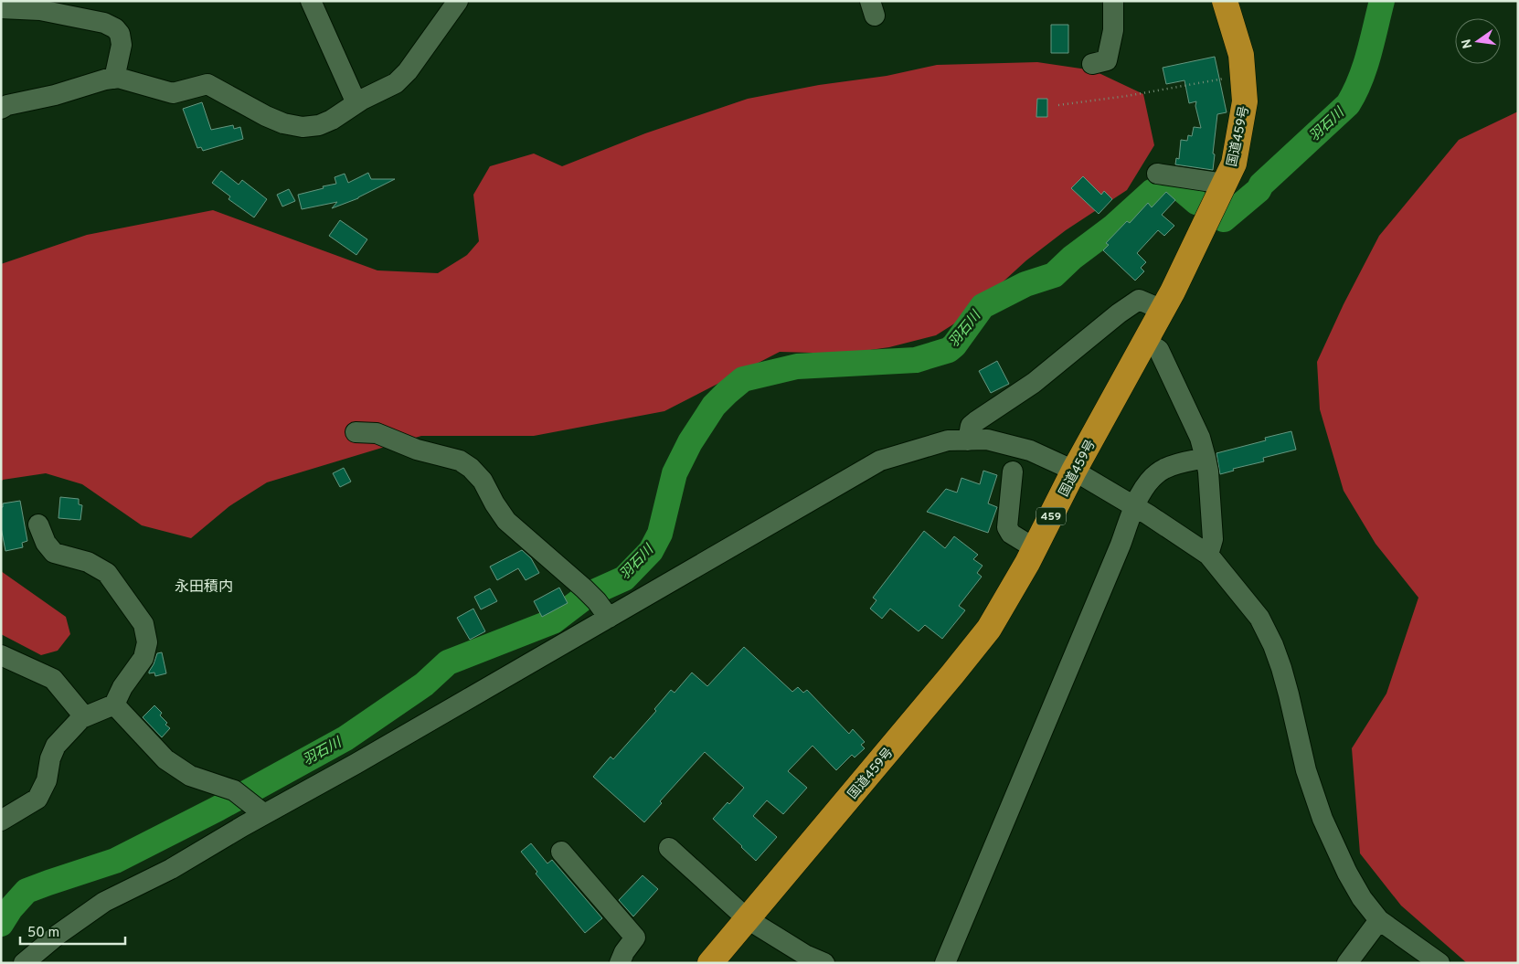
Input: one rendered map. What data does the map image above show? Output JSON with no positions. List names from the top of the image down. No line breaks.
{"streets":{"highway":["国道459号","459"]},"districts":["永田積内"],"water":["羽石川"],"scale_bar":"50 m","north":"left"}
